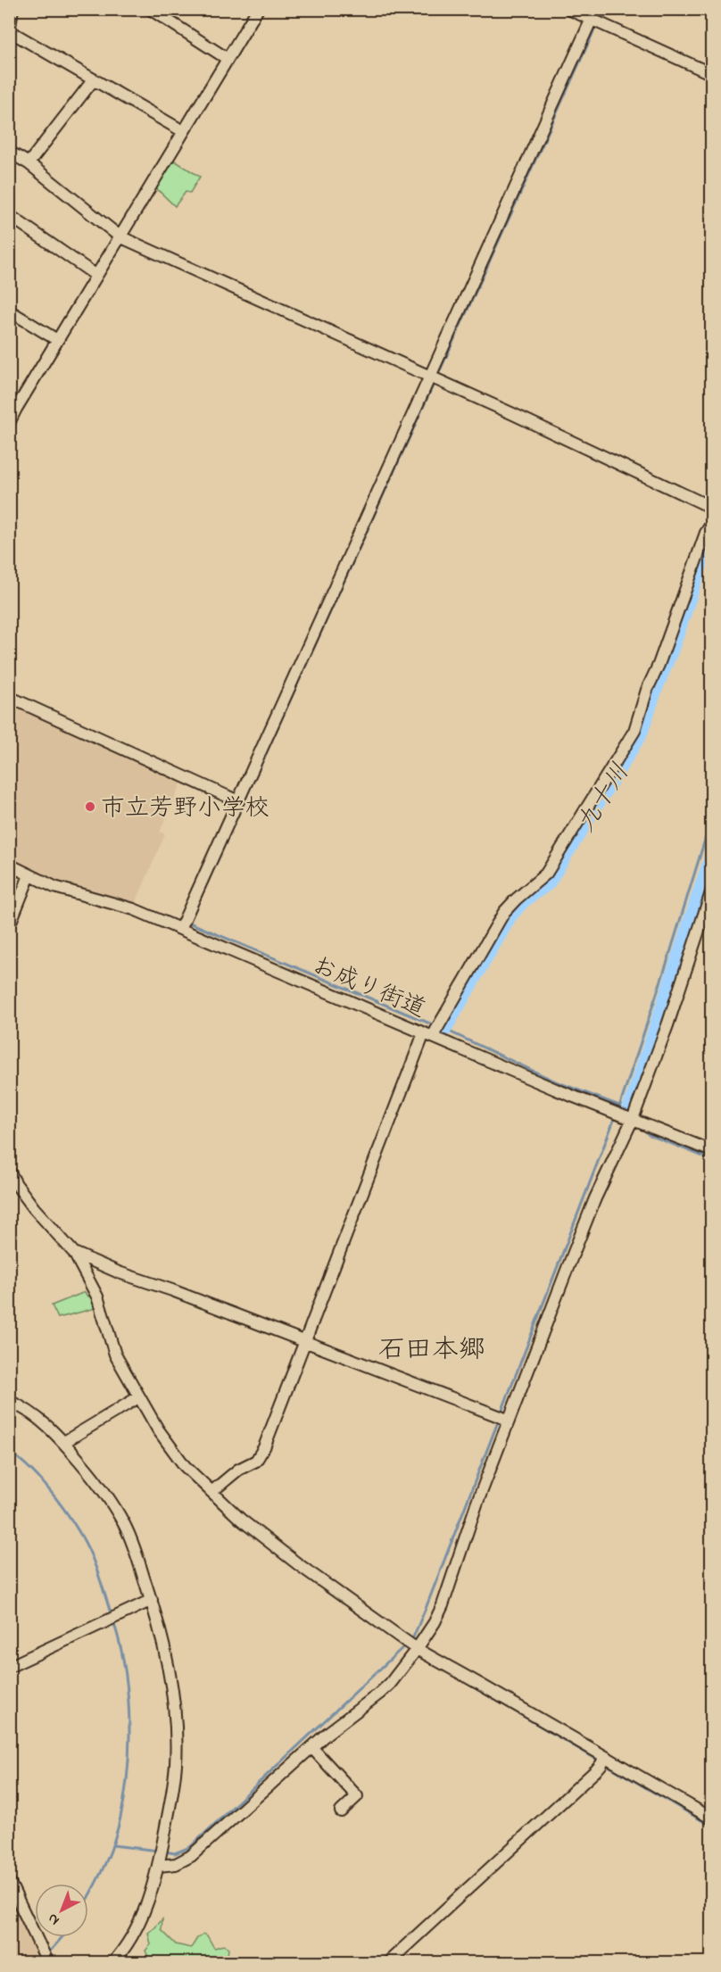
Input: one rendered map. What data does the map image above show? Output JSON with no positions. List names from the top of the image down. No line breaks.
{"streets":{"street":["お成り街道"]},"districts":["石田本郷"],"water":["九十川"],"places":["市立芳野小学校"],"north":"bottom left"}
